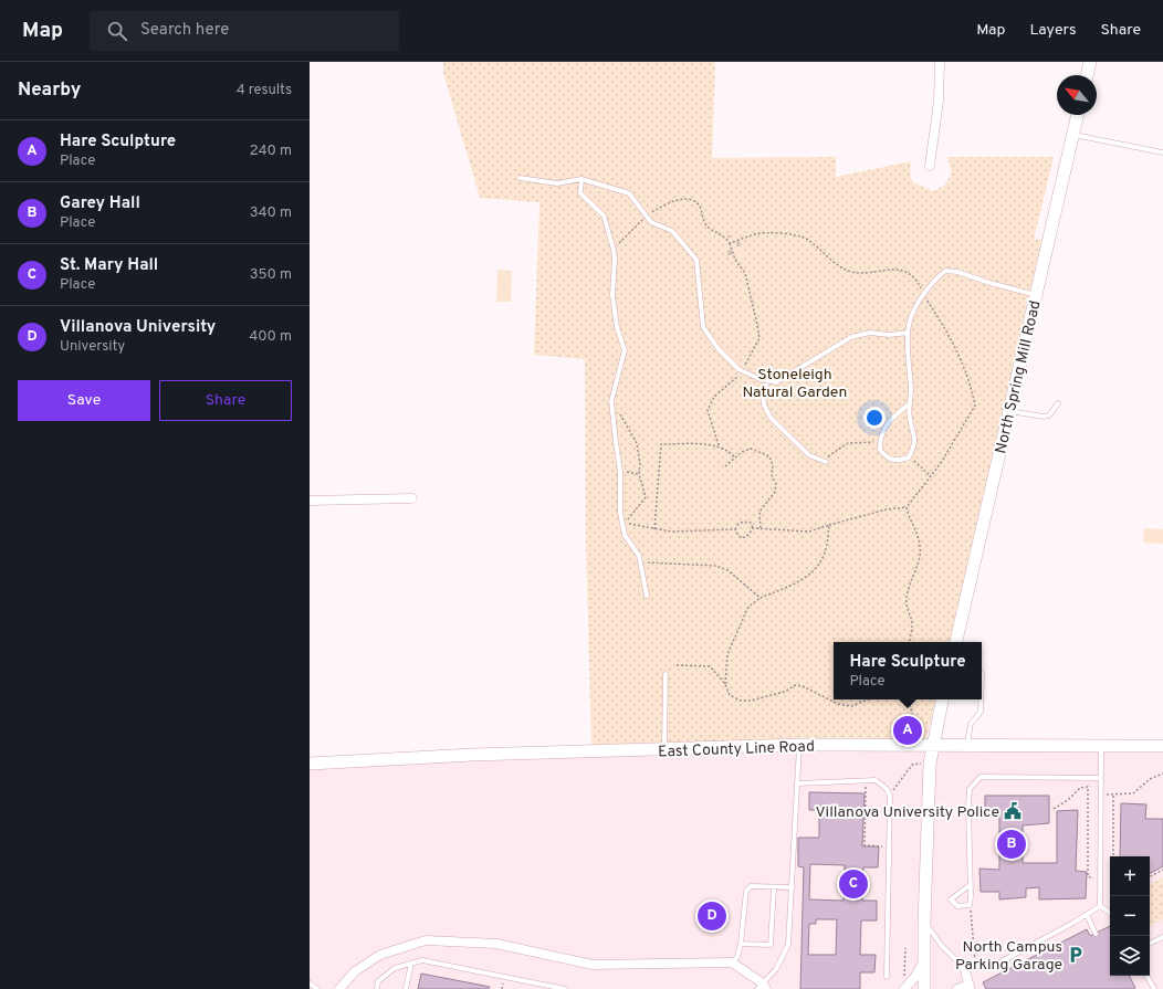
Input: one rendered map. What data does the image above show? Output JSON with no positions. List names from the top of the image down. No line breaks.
{"streets":{"main road":["North Spring Mill Road","East County Line Road"]},"parks":["Stoneleigh Natural Garden"],"places":{"public building":["Villanova University Police"],"parking":["North Campus Parking Garage"]},"north":"top left","page":{"header":"Map","search":"Search here","nav":["Map","Layers","Share"],"heading":["Nearby","4 results"],"list":[{"mark":"A","name":"Hare Sculpture","note":"Place","value":"240 m"},{"mark":"B","name":"Garey Hall","note":"Place","value":"340 m"},{"mark":"C","name":"St. Mary Hall","note":"Place","value":"350 m"},{"mark":"D","name":"Villanova University","note":"University","value":"400 m"}],"buttons":["Save","Share"],"popup":["Hare Sculpture","Place"],"pins":["A","B","C","D"],"map_buttons":["+","−"]}}
